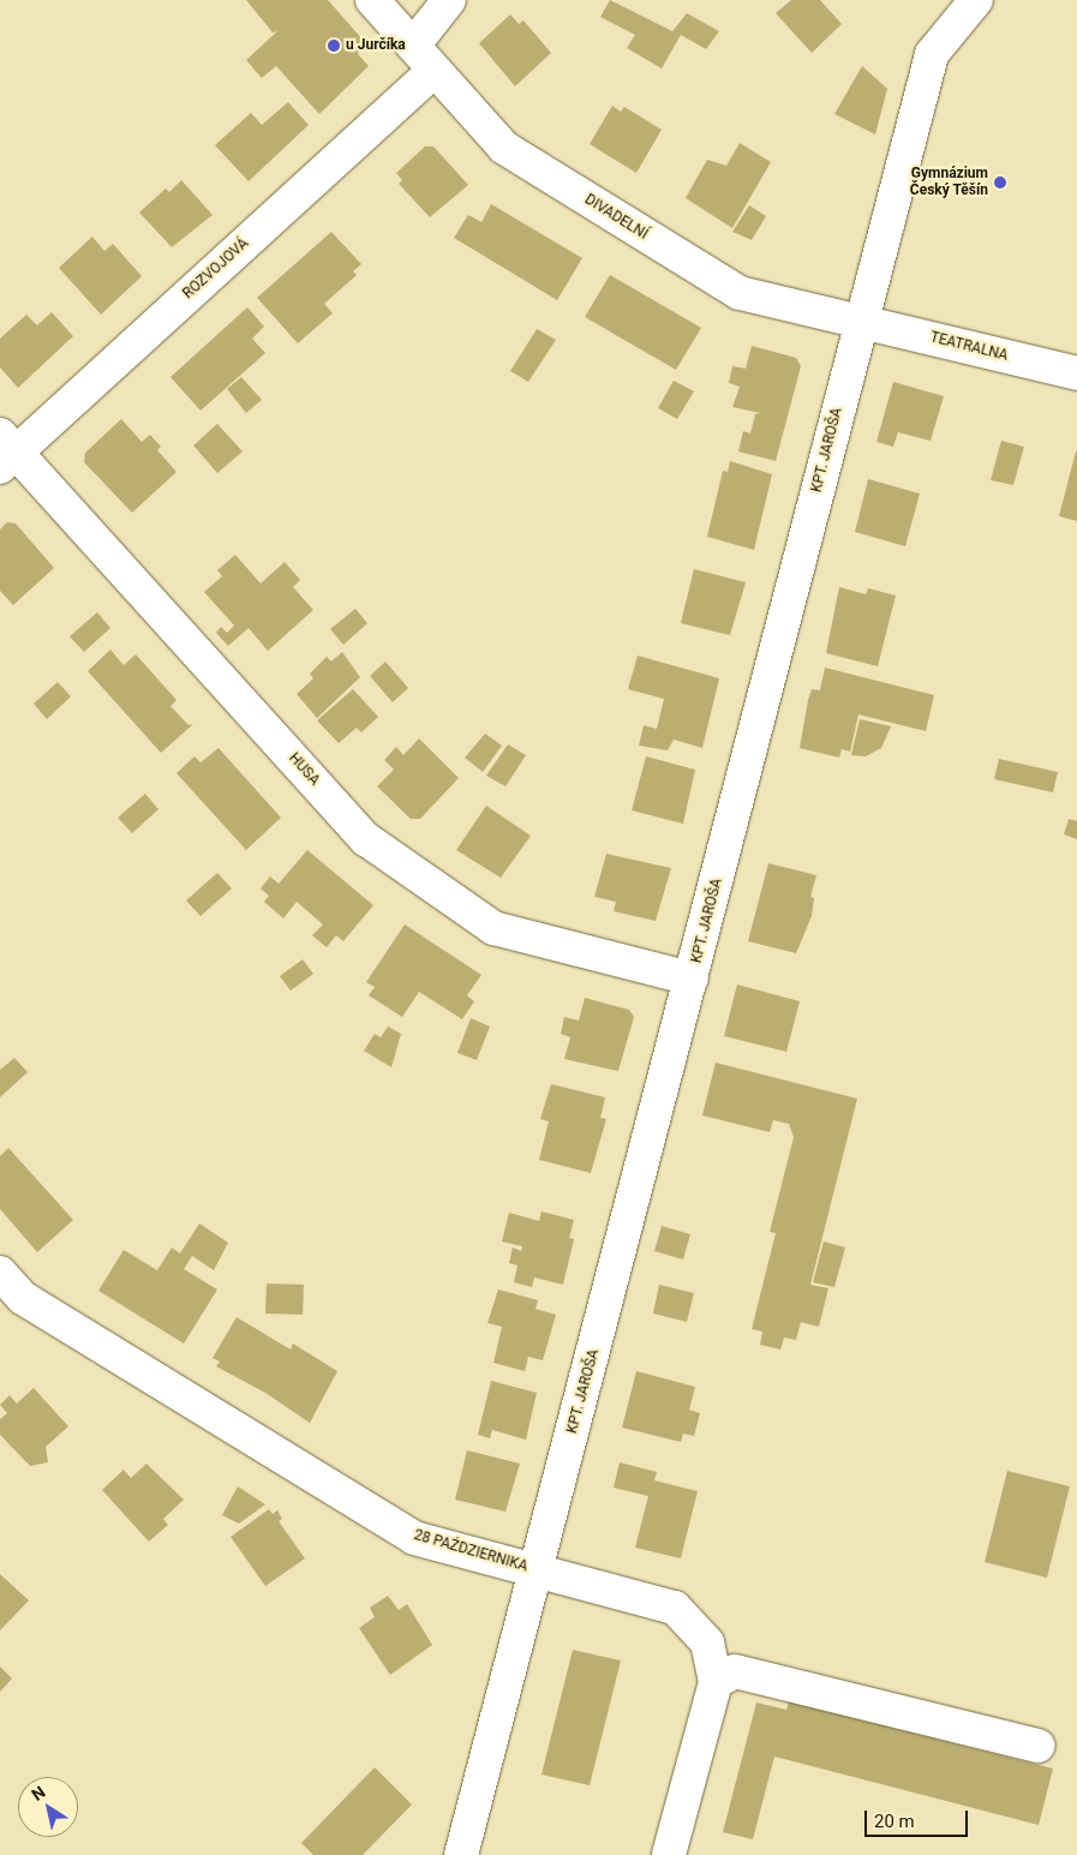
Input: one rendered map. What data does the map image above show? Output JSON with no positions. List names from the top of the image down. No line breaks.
{"streets":{"street":["DIVADELNÍ","ROZVOJOVÁ","TEATRALNA","KPT. JAROŠA","HUSA","28 PAŹDZIERNIKA"]},"crossings":[["DIVADELNÍ","ROZVOJOVÁ"],["DIVADELNÍ","TEATRALNA"],["DIVADELNÍ","KPT. JAROŠA"],["ROZVOJOVÁ","HUSA"],["TEATRALNA","KPT. JAROŠA"],["KPT. JAROŠA","HUSA"],["KPT. JAROŠA","28 PAŹDZIERNIKA"]],"places":["u Jurčíka","Gymnázium Český Těšín"],"scale_bar":"20 m","north":"top left"}
